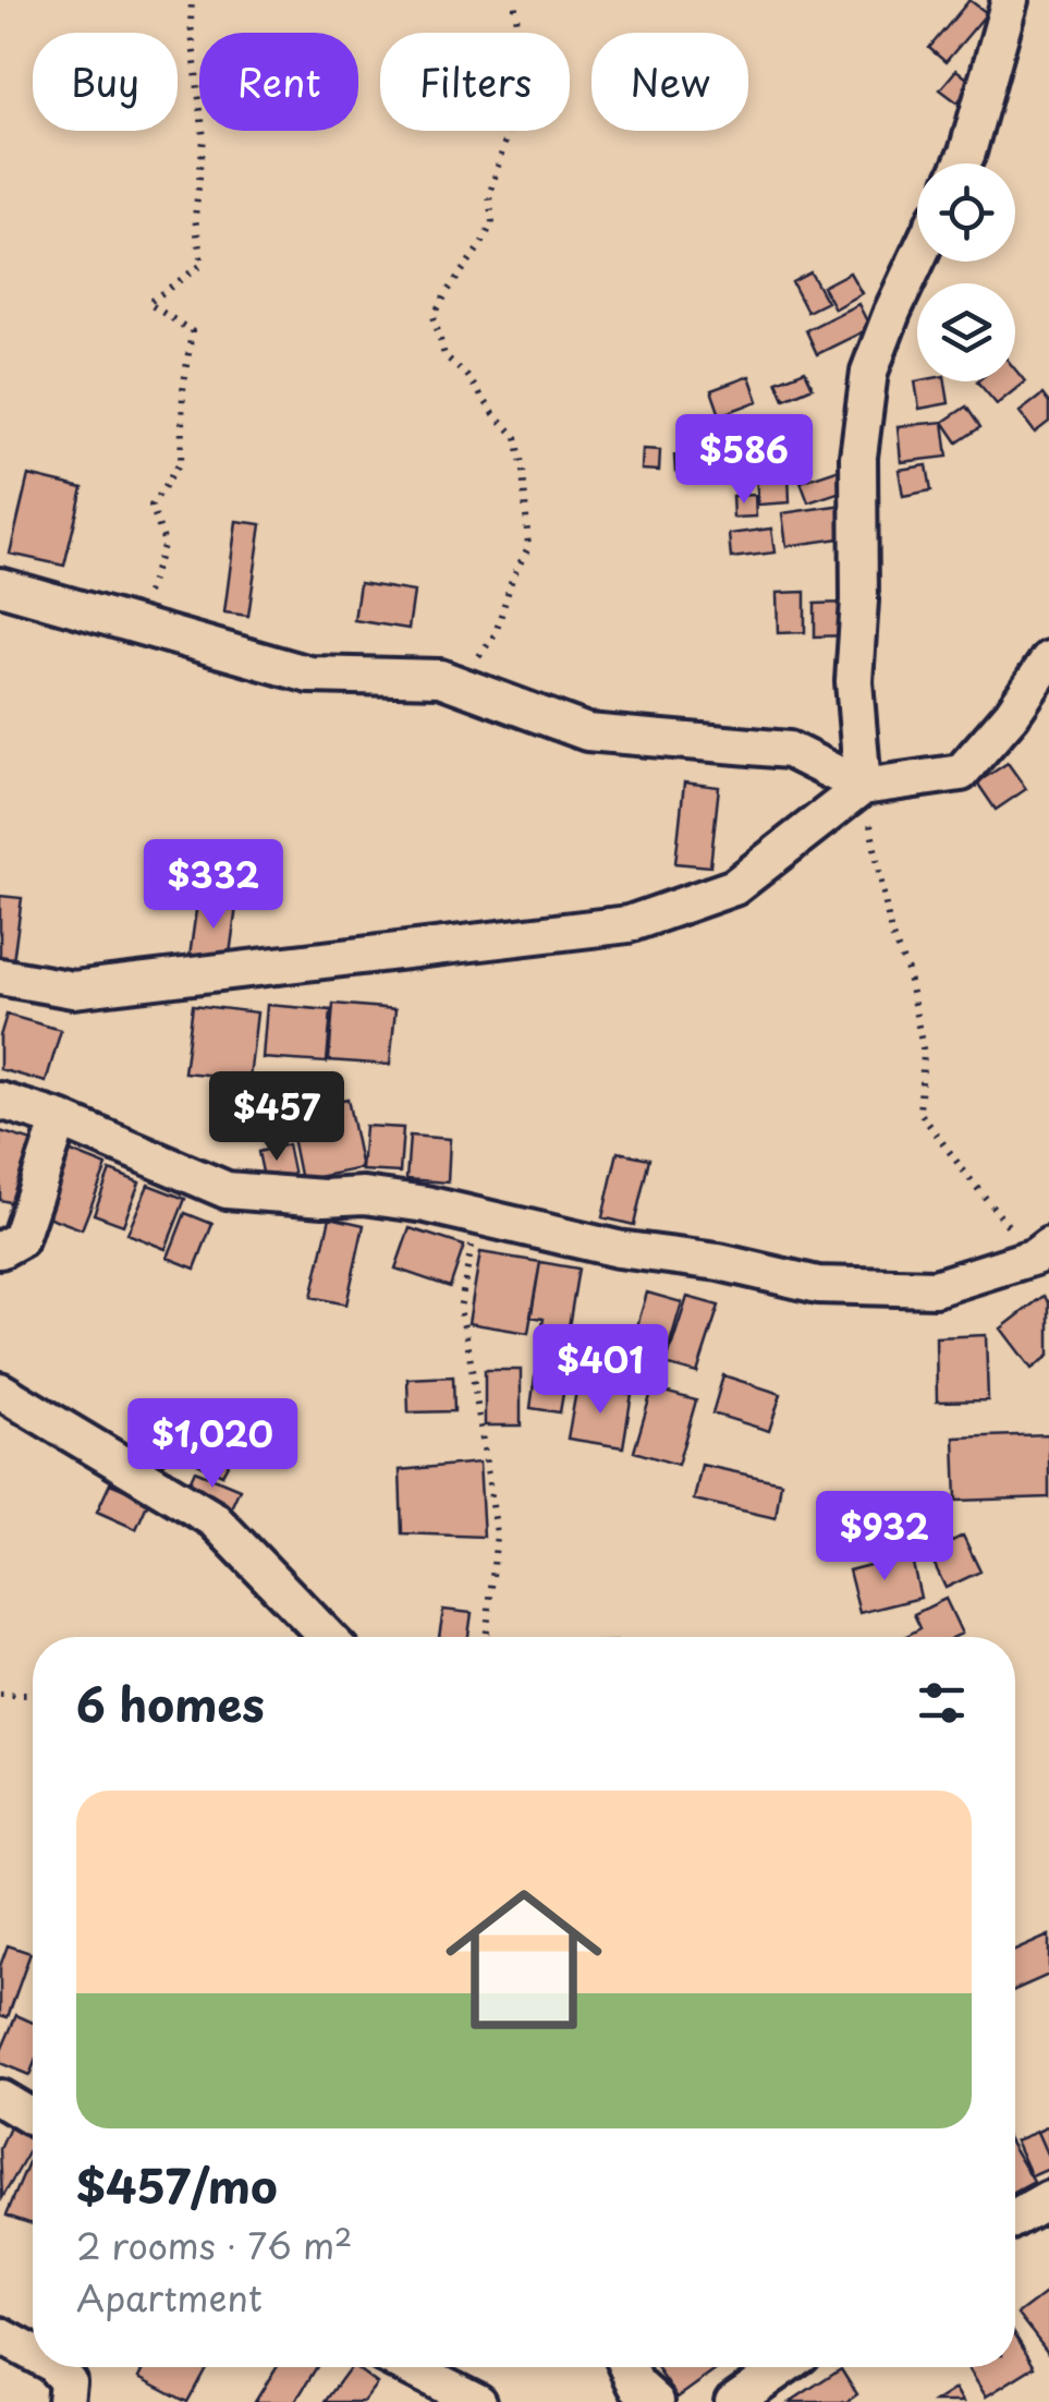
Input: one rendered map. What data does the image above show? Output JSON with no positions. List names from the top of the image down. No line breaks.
{"page":{"chip":["Buy","Rent","Filters","New"],"price":["$586","$332","$457","$401","$1,020","$932"],"heading":"6 homes","list":[{"name":"$457/mo","note":"2 rooms · 76 m² · Apartment"}]}}
